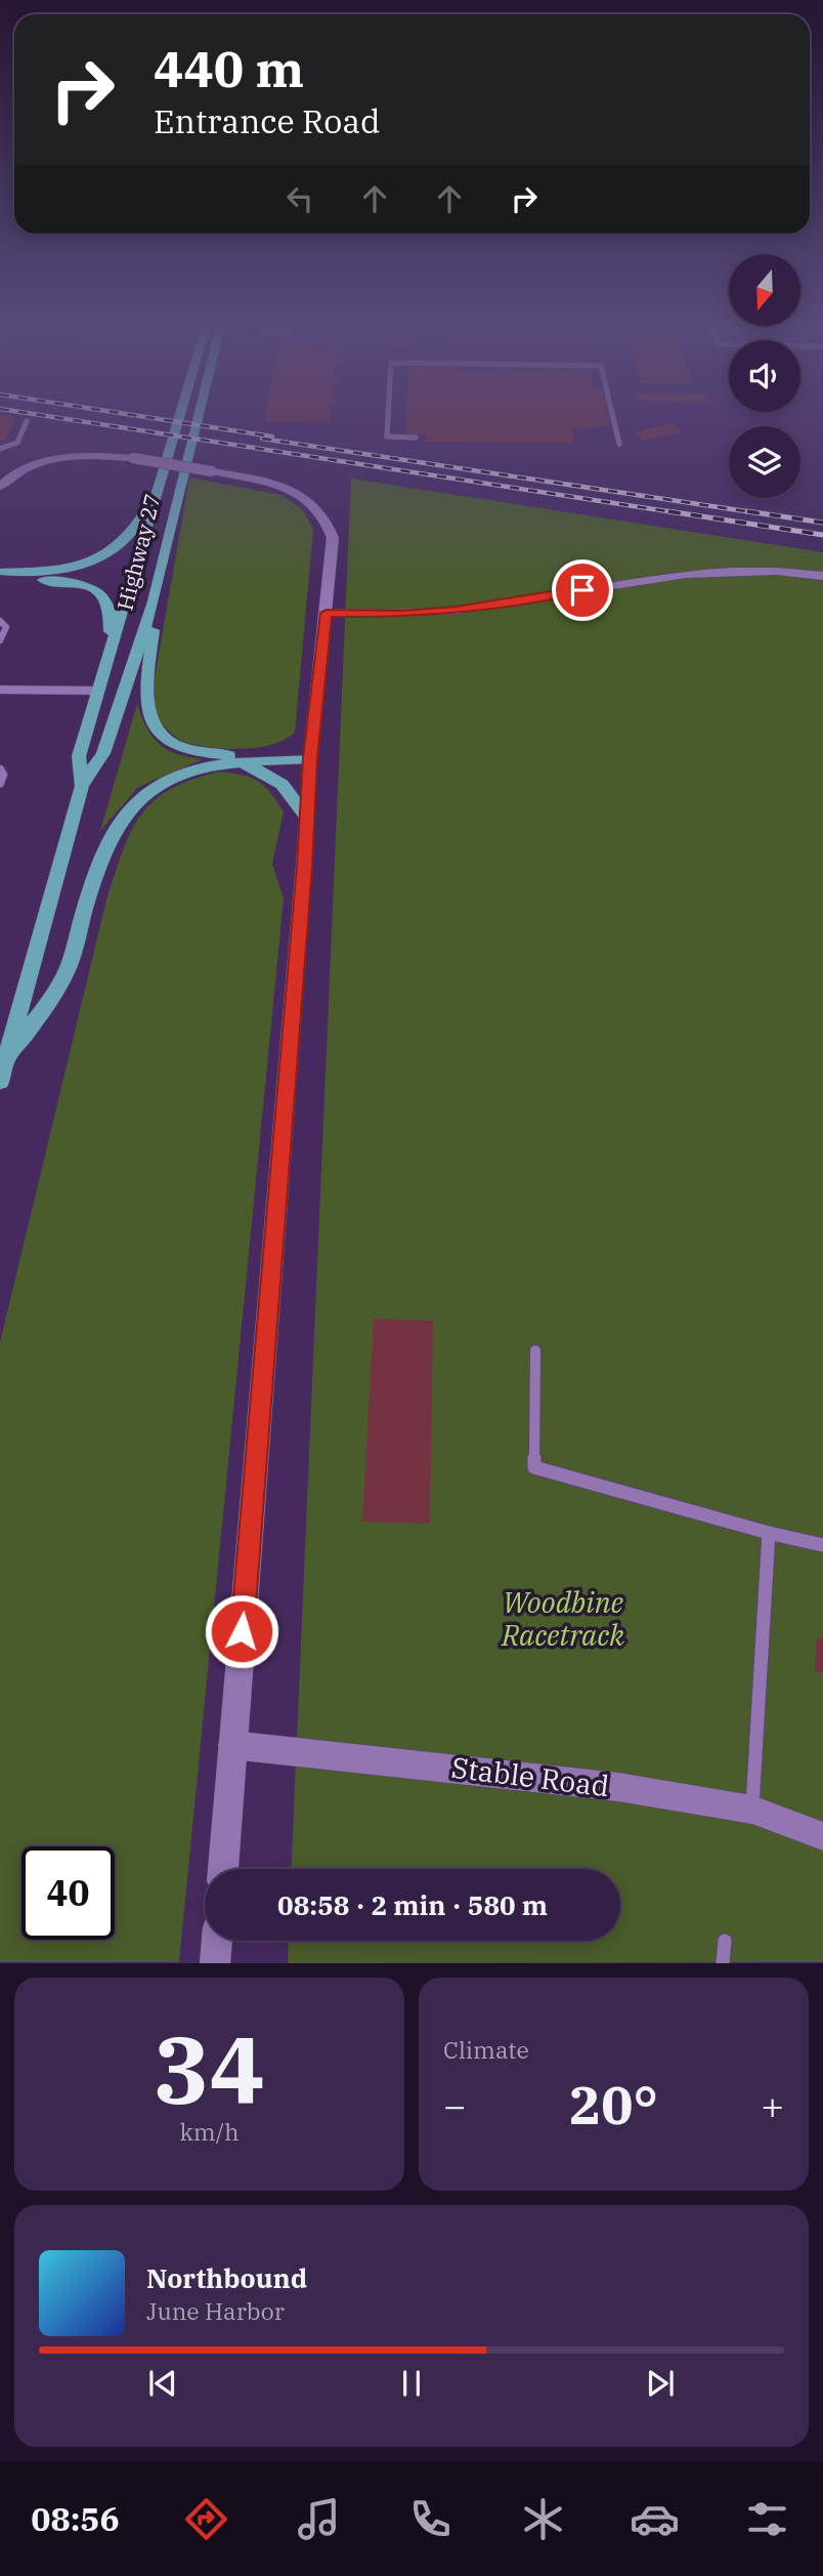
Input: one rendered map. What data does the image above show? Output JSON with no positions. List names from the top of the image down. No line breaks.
{"streets":{"main road":["Highway 27"],"street":["Stable Road"]},"parks":["Woodbine Racetrack"],"north":"bottom","page":{"turn":["440 m","Entrance Road"],"limit":"40","trip":"08:58 · 2 min · 580 m","tile":[["34","km/h"],"Climate"],"heat":["−","20°","+"],"song":["Northbound","June Harbor"],"tabs":"08:56"}}
